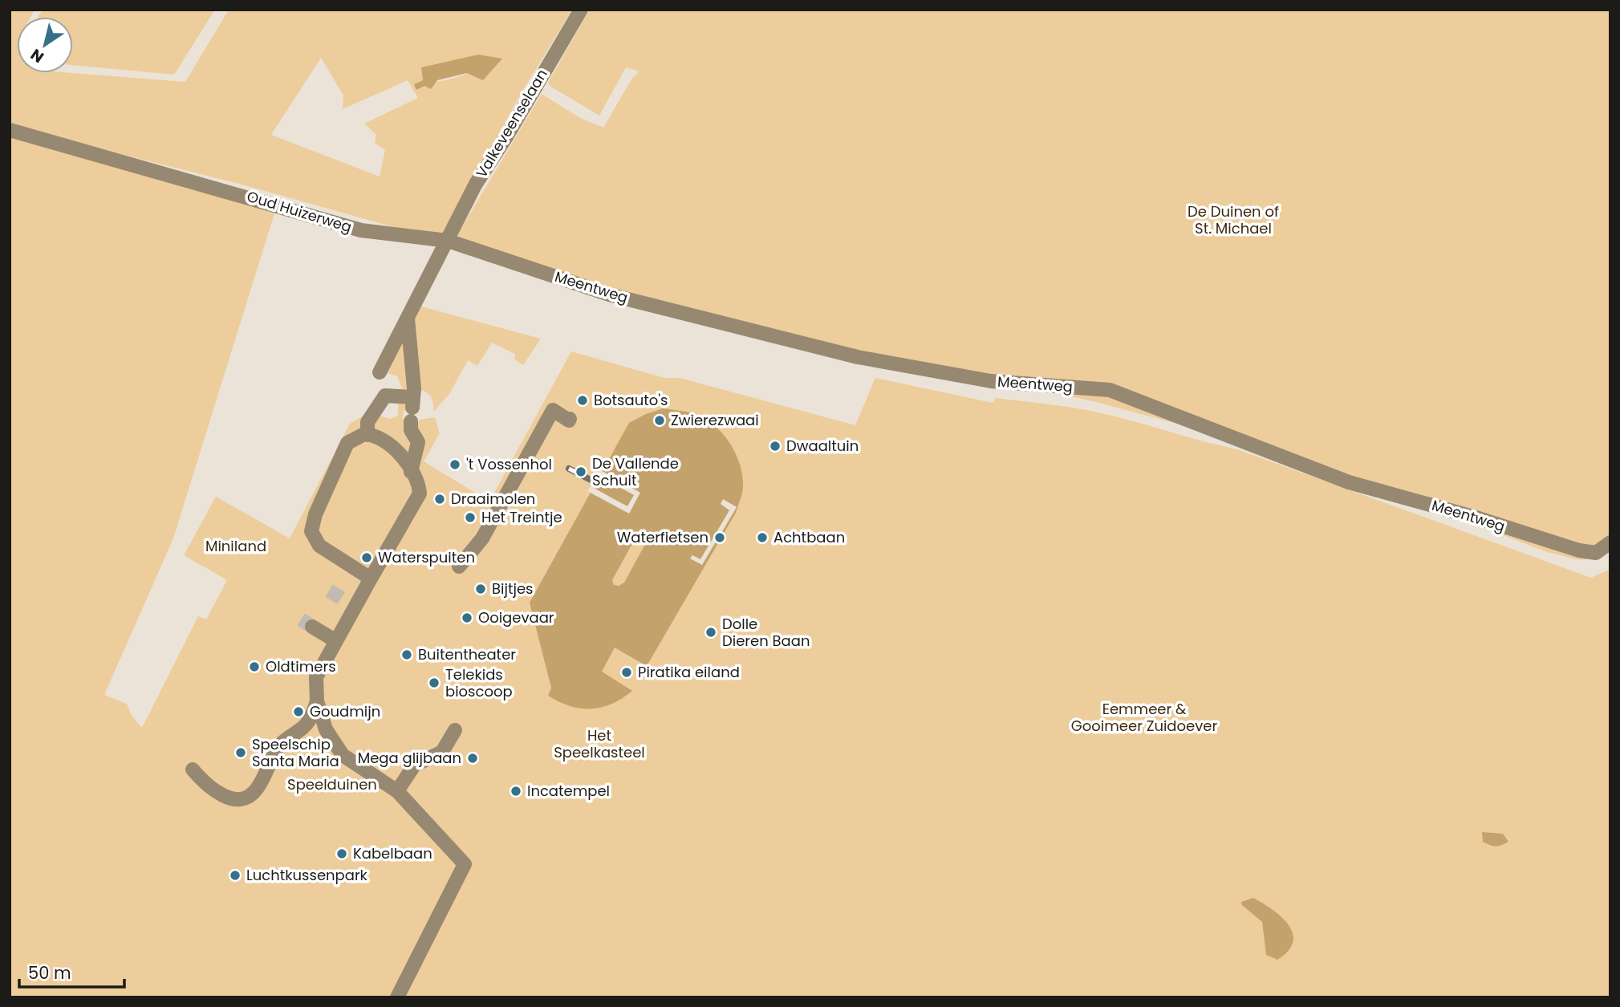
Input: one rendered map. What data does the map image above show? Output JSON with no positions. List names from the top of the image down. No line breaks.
{"streets":{"street":["Valkeveenselaan","Oud Huizerweg","Meentweg"]},"crossings":[["Valkeveenselaan","Oud Huizerweg"],["Valkeveenselaan","Meentweg"],["Oud Huizerweg","Meentweg"]],"parks":["De Duinen of St. Michael","Miniland","Eemmeer & Gooimeer Zuidoever","Het Speelkasteel","Speelduinen"],"places":["Botsauto's","Zwierezwaai","Dwaaltuin","'t Vossenhol","De Vallende Schuit","Draaimolen","Het Treintje","Waterfietsen","Achtbaan","Waterspuiten","Bijtjes","Ooigevaar","Dolle Dieren Baan","Buitentheater","Oldtimers","Piratika eiland","Telekids bioscoop","Goudmijn","Speelschip Santa Maria","Mega glijbaan","Incatempel","Kabelbaan","Luchtkussenpark"],"scale_bar":"50 m","north":"bottom left"}
